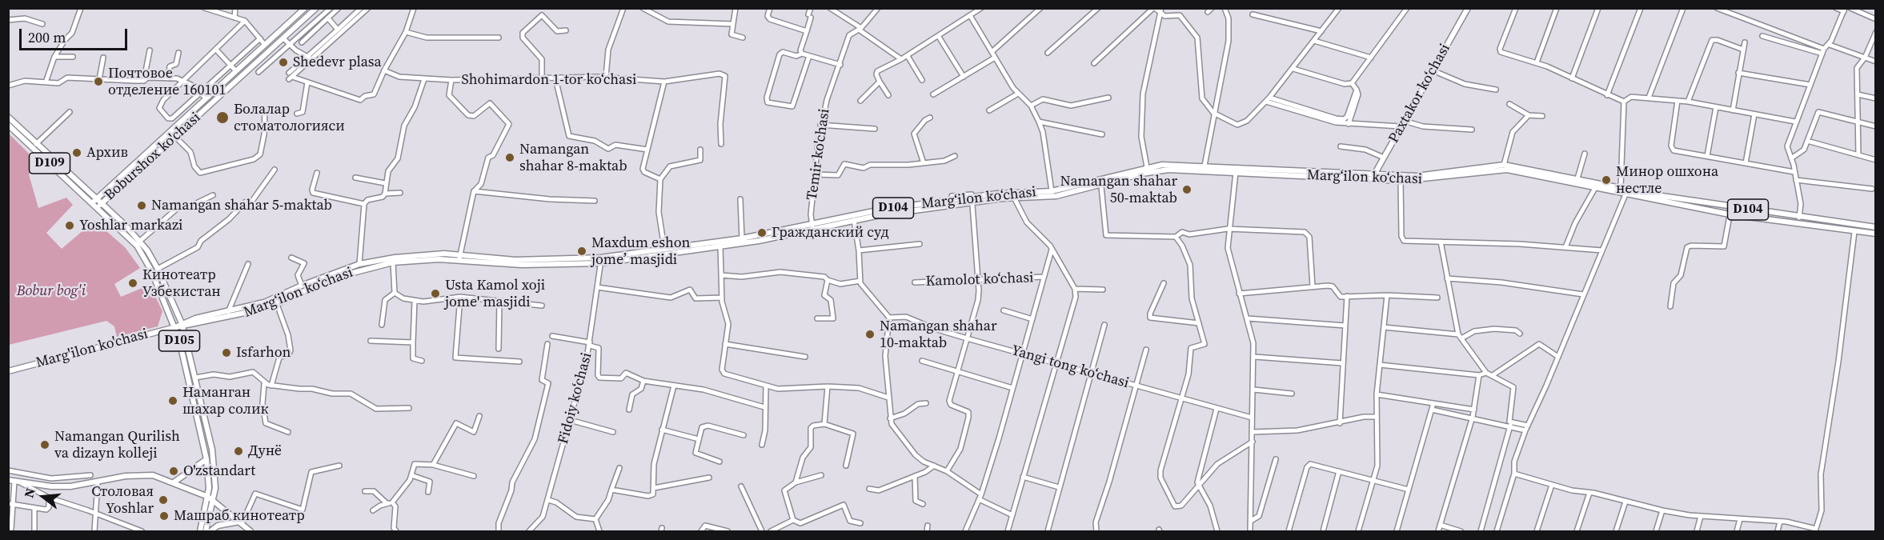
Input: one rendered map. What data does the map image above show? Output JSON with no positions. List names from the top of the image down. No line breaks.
{"streets":{"main road":["Paxtakor koʻchasi","Boburshox ko'chasi","D109","Margʻilon koʻchasi","D104","D105","Marg'ilon ko'chasi"],"street":["Shohimardon 1-tor koʻchasi","Temir ko'chasi","Kamolot koʻchasi","Yangi tong koʻchasi","Fidoiy koʻchasi"]},"crossings":[["Paxtakor koʻchasi","Margʻilon koʻchasi"],["Temir ko'chasi","Margʻilon koʻchasi"],["Boburshox ko'chasi","D109"],["Boburshox ko'chasi","D105"],["Margʻilon koʻchasi","D105"],["Margʻilon koʻchasi","Marg'ilon ko'chasi"],["Margʻilon koʻchasi","Fidoiy koʻchasi"],["D105","Marg'ilon ko'chasi"]],"parks":["Bobur bog'i"],"places":["Shedevr plasa","Почтовое отделение 160101","Болалар стоматологияси","Архив","Namangan shahar 8-maktab","Минор ошхона нестле","Namangan shahar 50-maktab","Namangan shahar 5-maktab","Yoshlar markazi","Гражданский суд","Maxdum eshon jome’ masjidi","Кинотеатр Узбекистан","Usta Kamol xoji jome' masjidi","Namangan shahar 10-maktab","Isfarhon","Наманган шахар солик","Namangan Qurilish va dizayn kolleji","Дунё","O'zstandart","Столовая Yoshlar","Машраб кинотеатр"],"scale_bar":"200 m","north":"left"}
